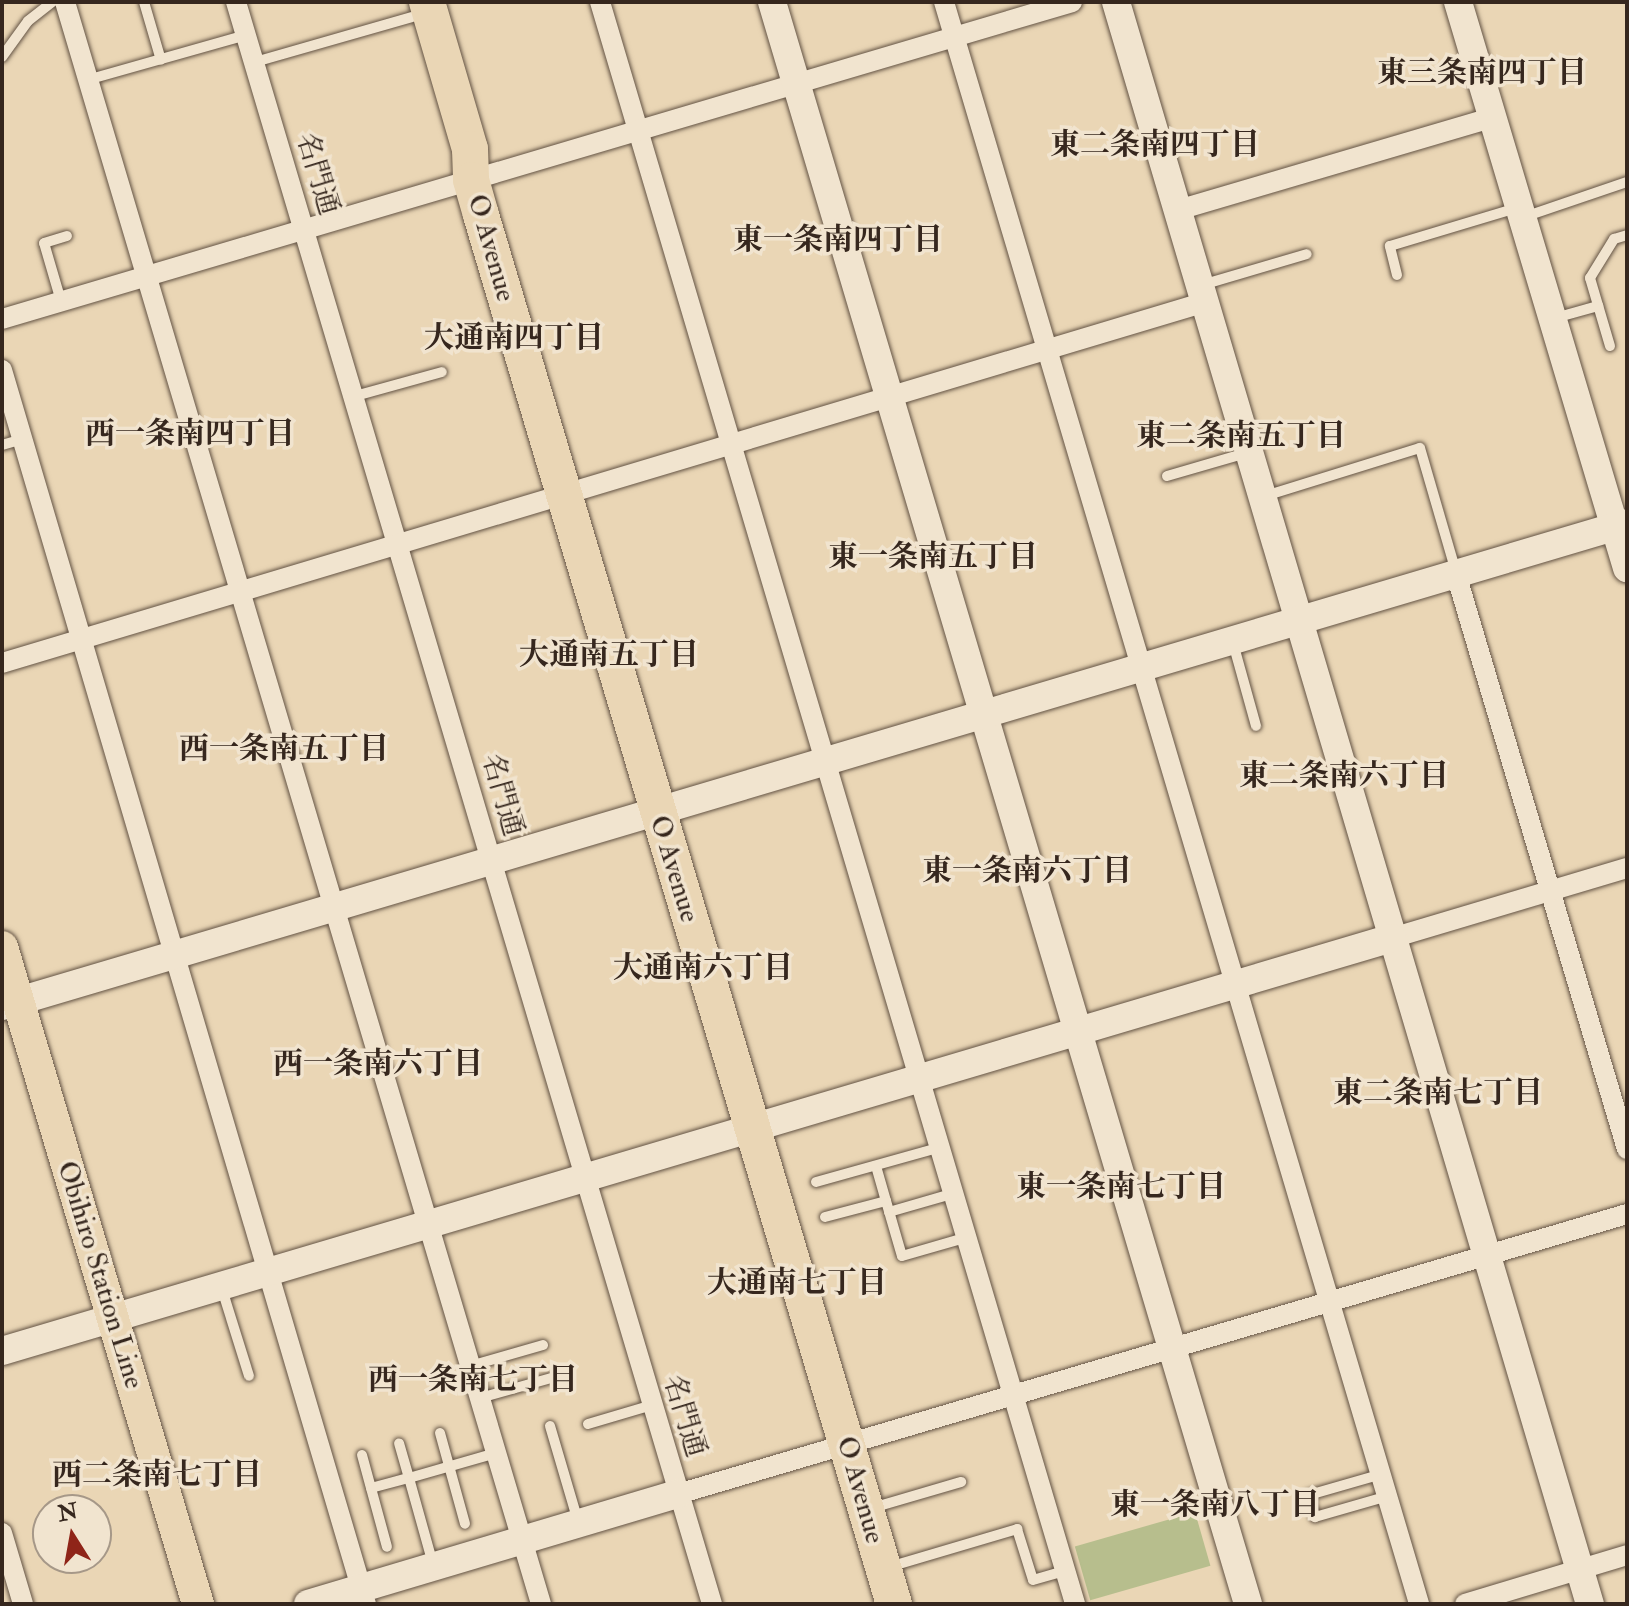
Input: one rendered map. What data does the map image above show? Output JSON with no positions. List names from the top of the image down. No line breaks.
{"streets":{"highway":["O Avenue"],"main road":["Obihiro Station Line"],"street":["名門通"]},"districts":["東三条南四丁目","東二条南四丁目","東一条南四丁目","大通南四丁目","西一条南四丁目","東二条南五丁目","東一条南五丁目","大通南五丁目","西一条南五丁目","東二条南六丁目","東一条南六丁目","大通南六丁目","西一条南六丁目","東二条南七丁目","東一条南七丁目","大通南七丁目","西一条南七丁目","西二条南七丁目","東一条南八丁目"],"north":"top"}
